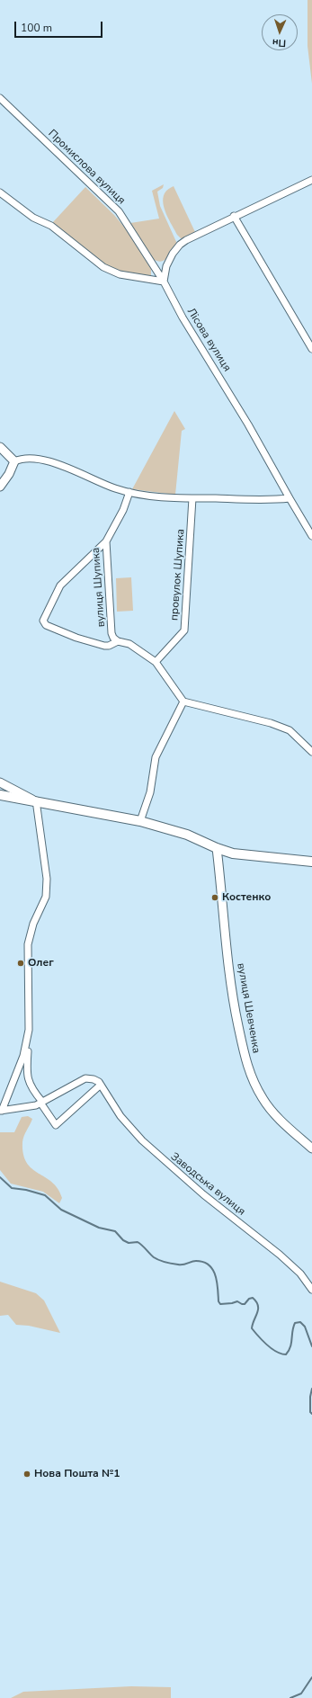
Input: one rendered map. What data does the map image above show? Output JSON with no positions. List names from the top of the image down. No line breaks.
{"streets":{"street":["Промислова вулиця","Лісова вулиця","провулок Шупика","вулиця Шупика","вулиця Шевченка","Заводська вулиця"]},"crossings":[["Промислова вулиця","Лісова вулиця"]],"places":["Костенко","Олег","Нова Пошта №1"],"scale_bar":"100 m","north":"bottom"}
